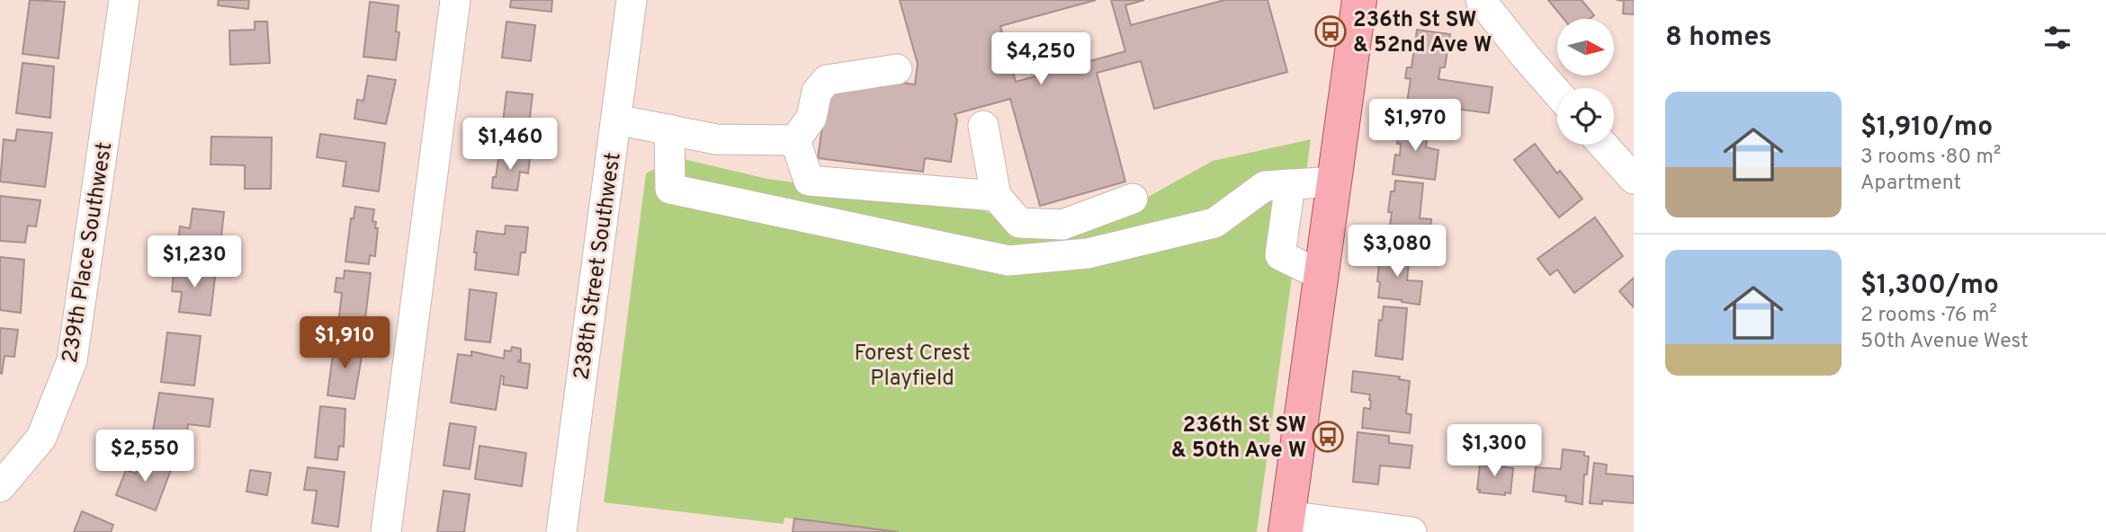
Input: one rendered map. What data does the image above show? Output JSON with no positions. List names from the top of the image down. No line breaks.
{"streets":{"street":["239th Place Southwest","238th Street Southwest"]},"parks":["Forest Crest Playfield"],"places":{"bus stop":["236th St SW & 52nd Ave W","236th St SW & 50th Ave W"]},"north":"right","page":{"heading":"8 homes","price":["$4,250","$1,970","$1,460","$3,080","$1,230","$1,910","$1,300","$2,550"],"list":[{"name":"$1,910/mo","note":"3 rooms · 80 m² · Apartment"},{"name":"$1,300/mo","note":"2 rooms · 76 m² · 50th Avenue West"}]}}
